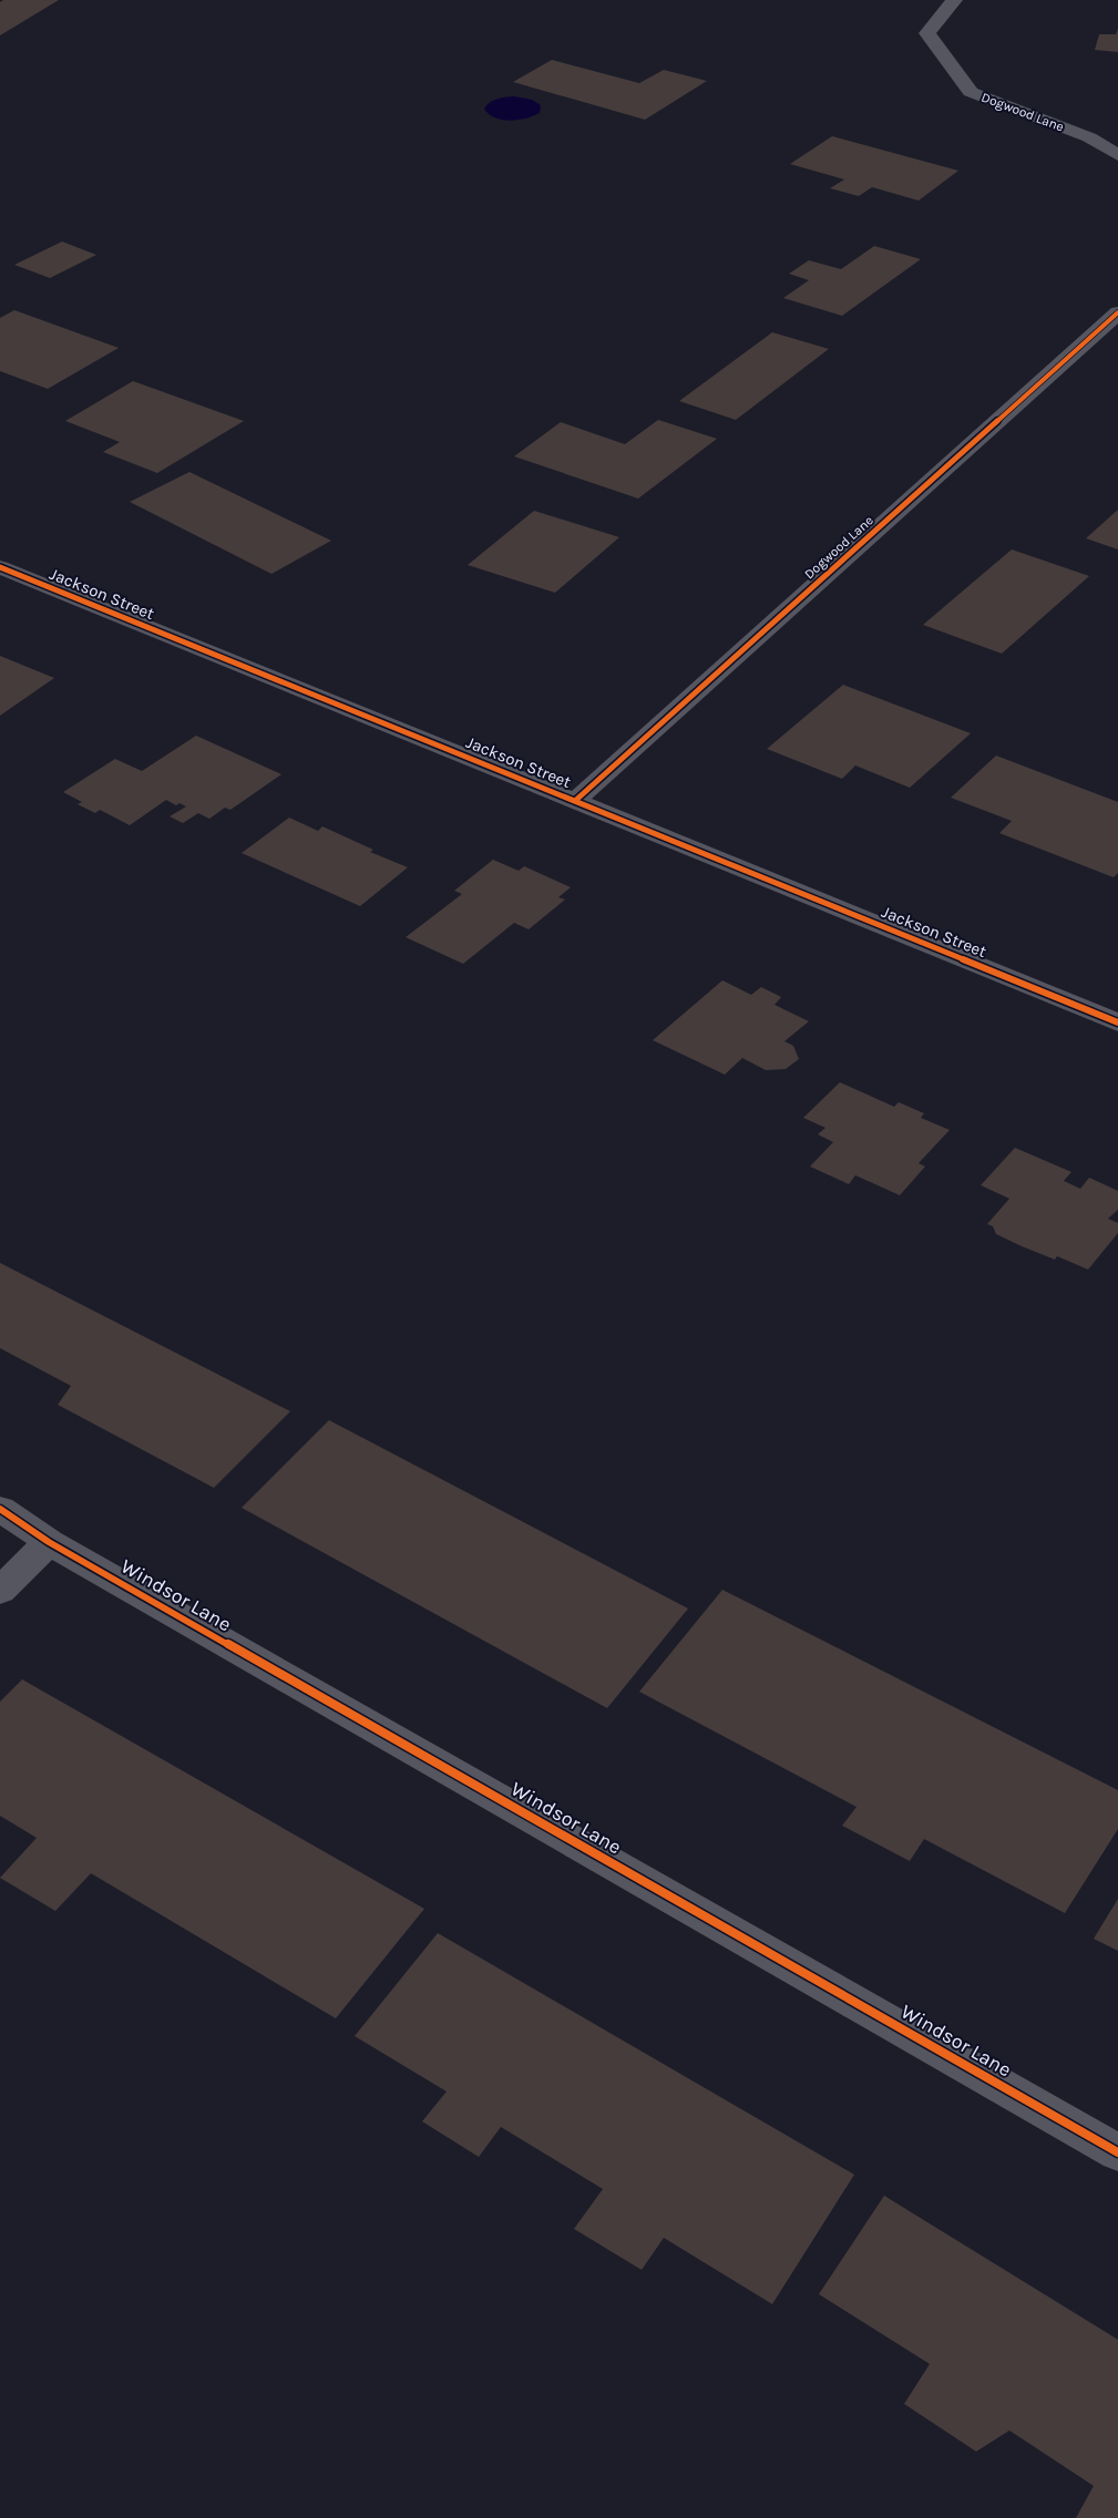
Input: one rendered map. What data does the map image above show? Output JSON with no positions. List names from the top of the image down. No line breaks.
{"streets":{"street":["Dogwood Lane","Jackson Street","Windsor Lane"]},"crossings":[["Dogwood Lane","Jackson Street"]]}
